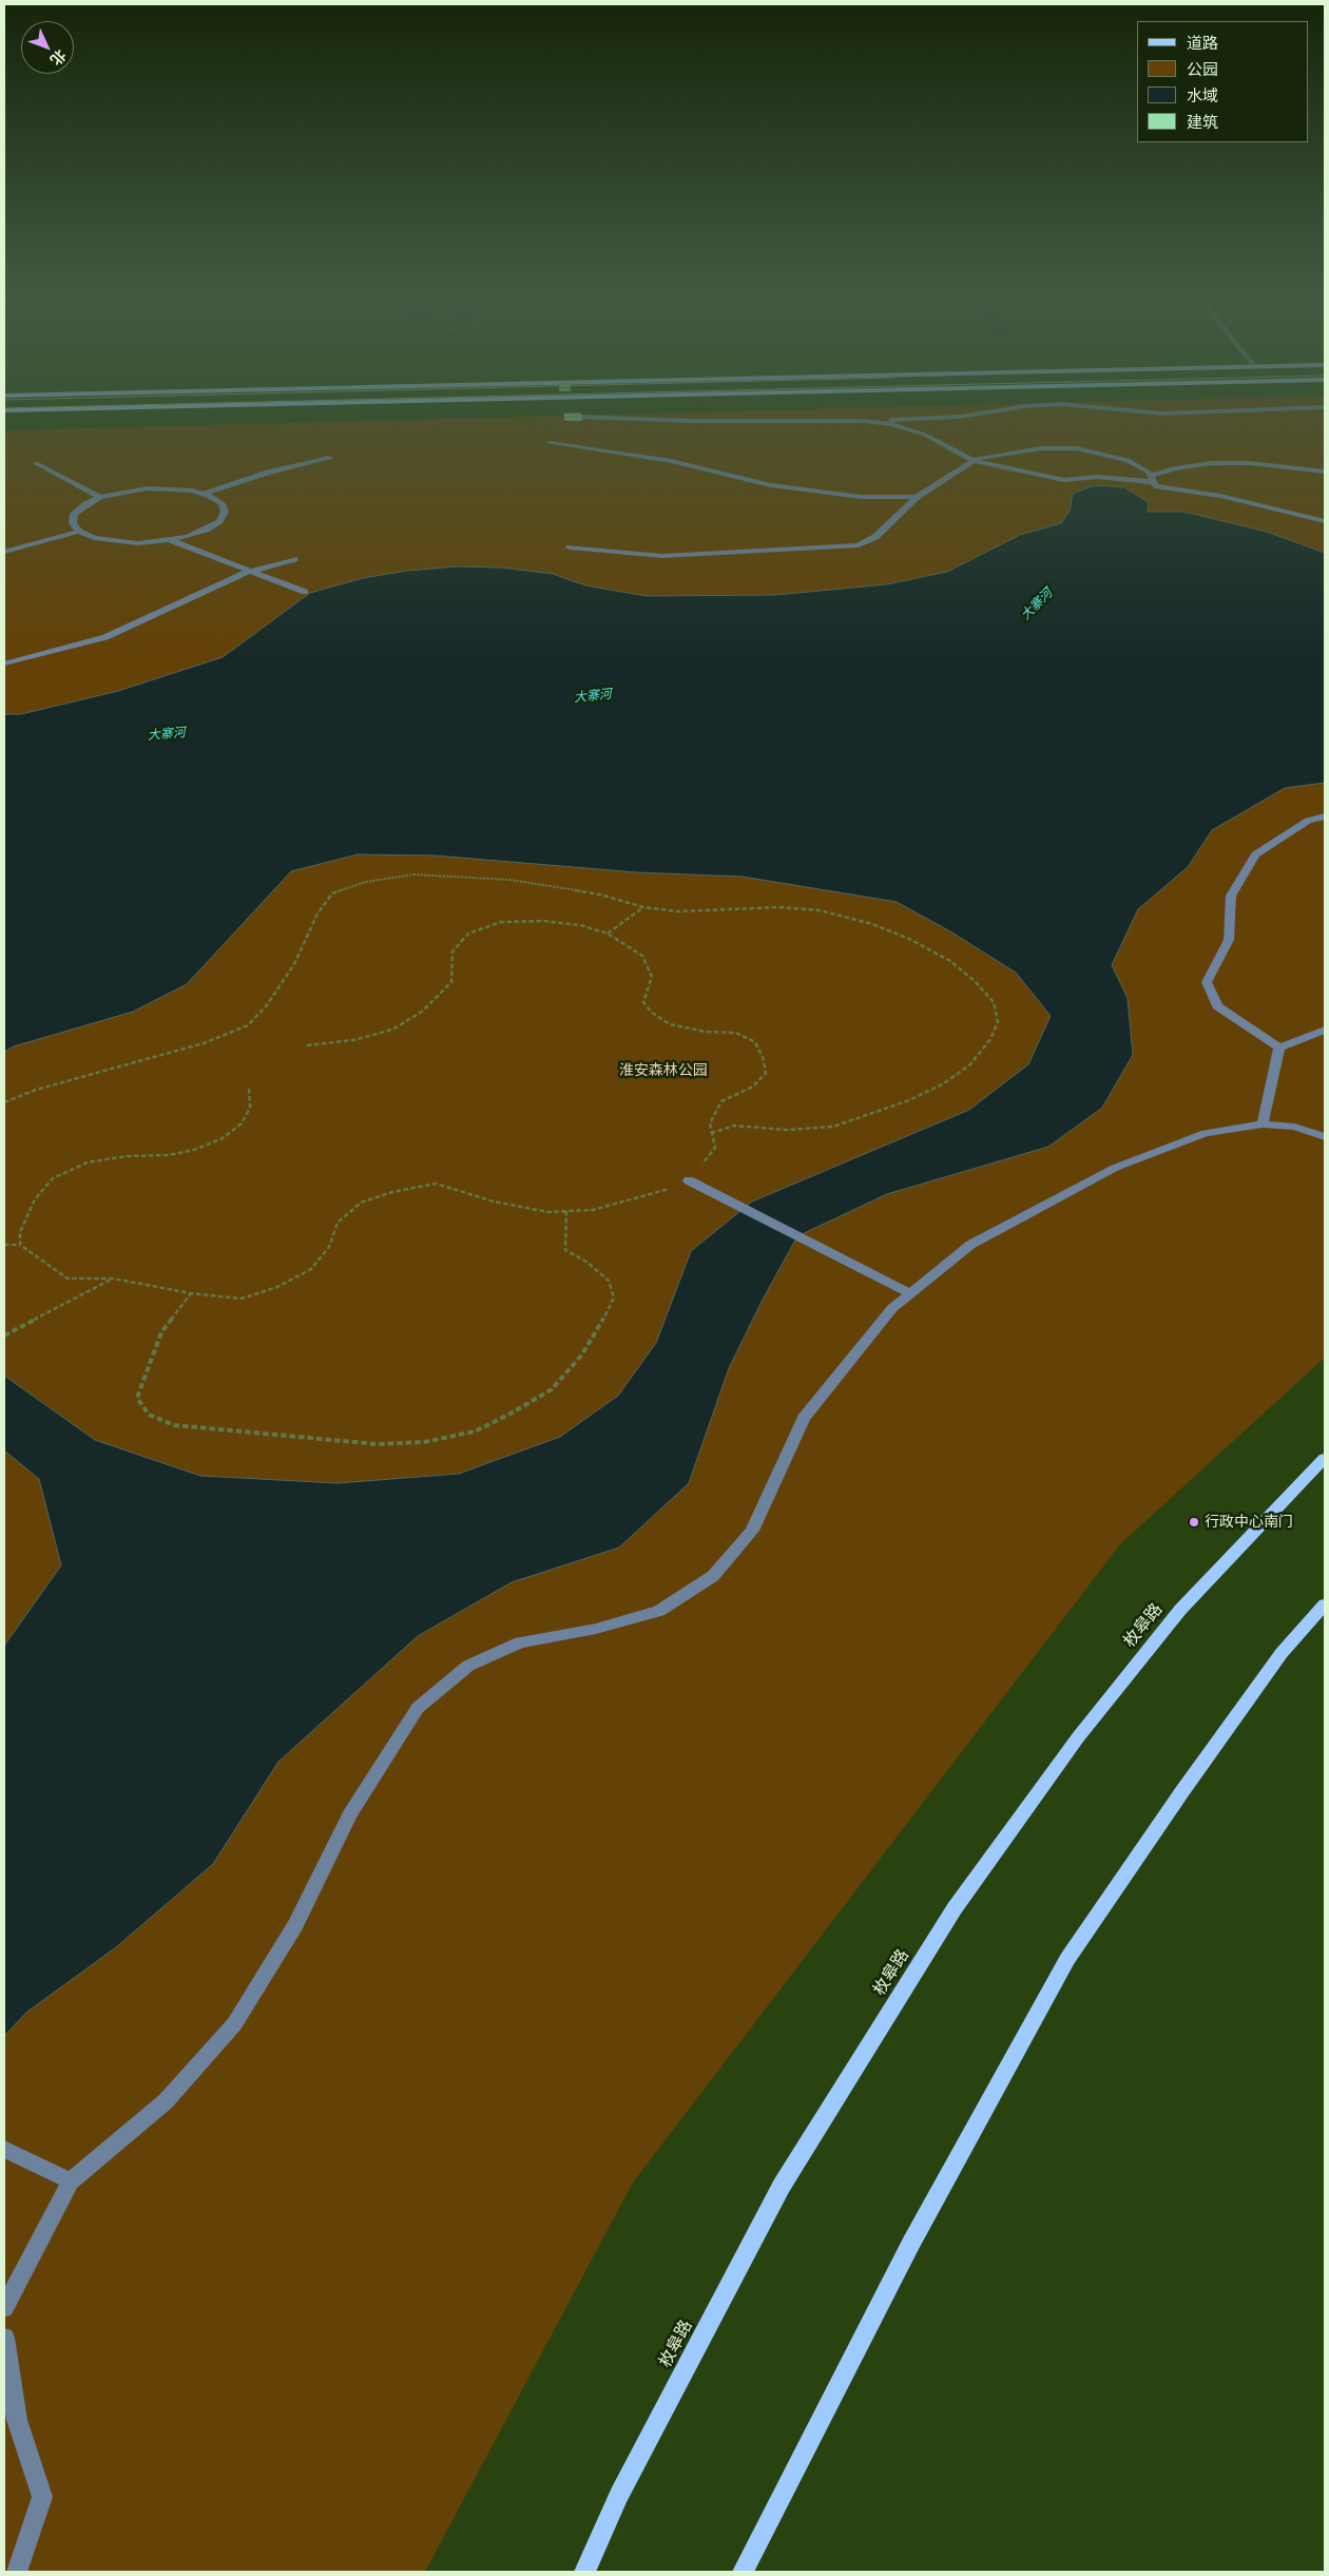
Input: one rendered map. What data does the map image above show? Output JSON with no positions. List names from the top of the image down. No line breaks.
{"streets":{"main road":["枚皋路"]},"water":["大寨河"],"parks":["淮安森林公园"],"places":["行政中心南门"],"legend":["道路","公园","水域","建筑"],"north":"bottom right"}
